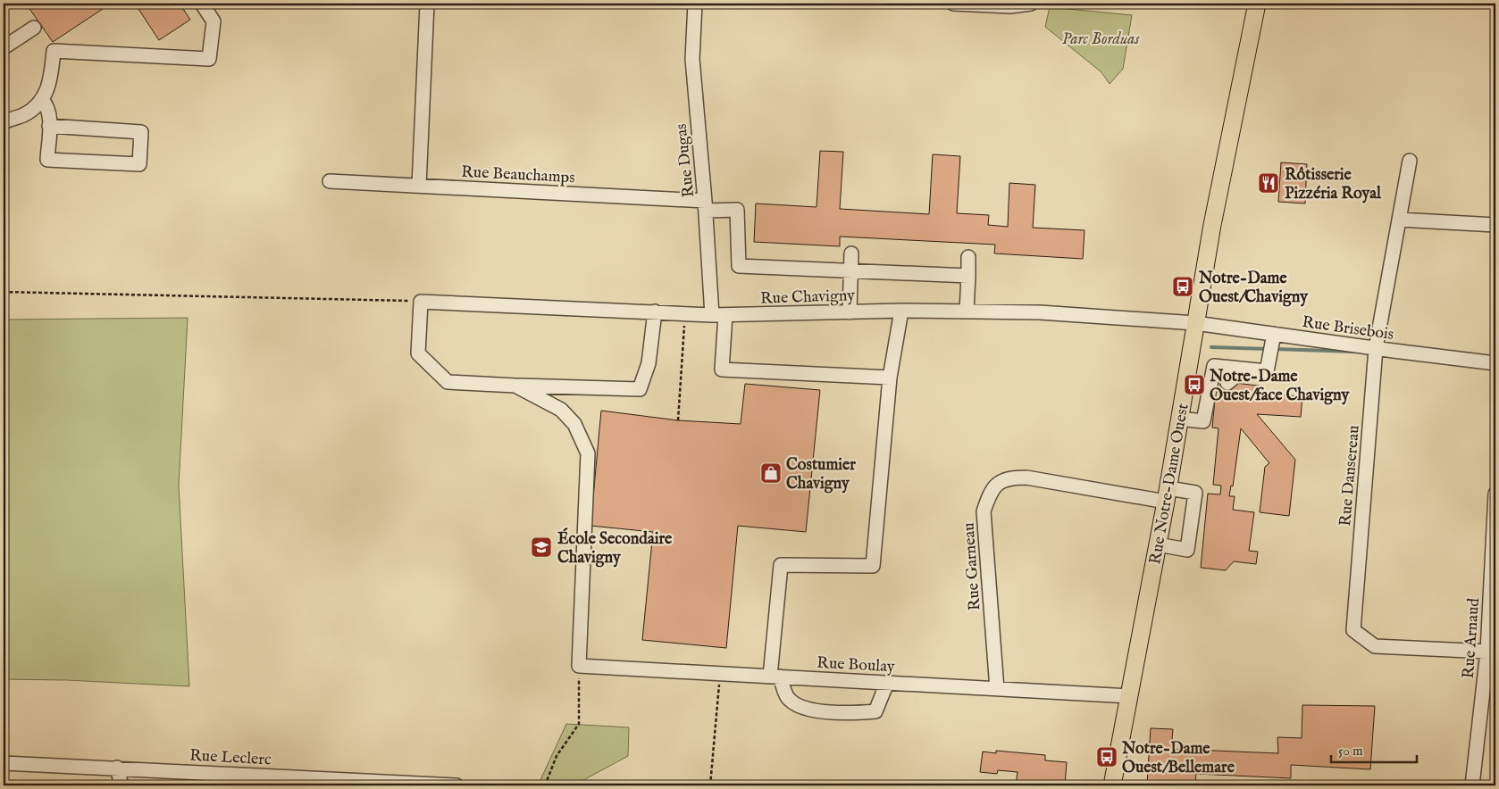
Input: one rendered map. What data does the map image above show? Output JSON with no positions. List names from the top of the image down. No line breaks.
{"streets":{"main road":["Rue Notre-Dame Ouest"],"street":["Rue Dugas","Rue Beauchamps","Rue Chavigny","Rue Brisebois","Rue Dansereau","Rue Garneau","Rue Arnaud","Rue Boulay","Rue Leclerc"]},"crossings":[["Rue Dugas","Rue Beauchamps"],["Rue Dugas","Rue Chavigny"],["Rue Chavigny","Rue Brisebois"],["Rue Chavigny","Rue Notre-Dame Ouest"],["Rue Brisebois","Rue Dansereau"],["Rue Brisebois","Rue Notre-Dame Ouest"],["Rue Dansereau","Rue Arnaud"],["Rue Notre-Dame Ouest","Rue Garneau"],["Rue Notre-Dame Ouest","Rue Boulay"],["Rue Garneau","Rue Boulay"]],"parks":["Parc Borduas"],"places":{"restaurant":["Rôtisserie Pizzéria Royal"],"bus stop":["Notre-Dame Ouest/Chavigny","Notre-Dame Ouest/face Chavigny","Notre-Dame Ouest/Bellemare"],"shop":["Costumier Chavigny"],"school or university":["École Secondaire Chavigny"]},"scale_bar":"50 m"}
